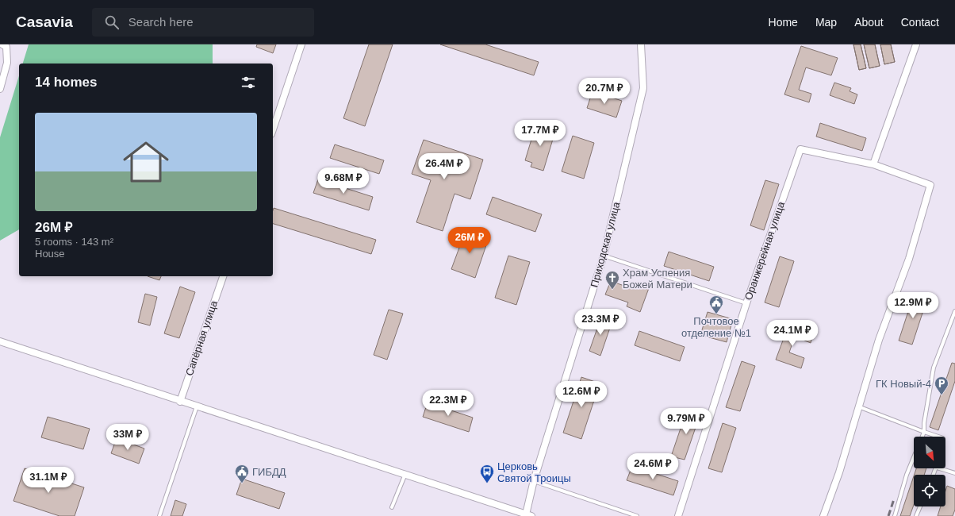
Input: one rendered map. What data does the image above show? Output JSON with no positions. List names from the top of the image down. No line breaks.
{"streets":{"street":["Приходская улица","Оранжерейная улица","Сапёрная улица"]},"places":{"church":["Храм Успения Божей Матери"],"public building":["Почтовое отделение №1","ГИБДД"],"parking":["ГК Новый-4"],"bus stop":["Церковь Святой Троицы"]},"north":"bottom right","page":{"header":"Casavia","search":"Search here","nav":["Home","Map","About","Contact"],"heading":"14 homes","price":["20.7M ₽","17.7M ₽","26.4M ₽","9.68M ₽","26M ₽","12.9M ₽","23.3M ₽","24.1M ₽","12.6M ₽","22.3M ₽","9.79M ₽","33M ₽","24.6M ₽","31.1M ₽"],"list":[{"name":"26M ₽","note":"5 rooms · 143 m² · House"}]}}
